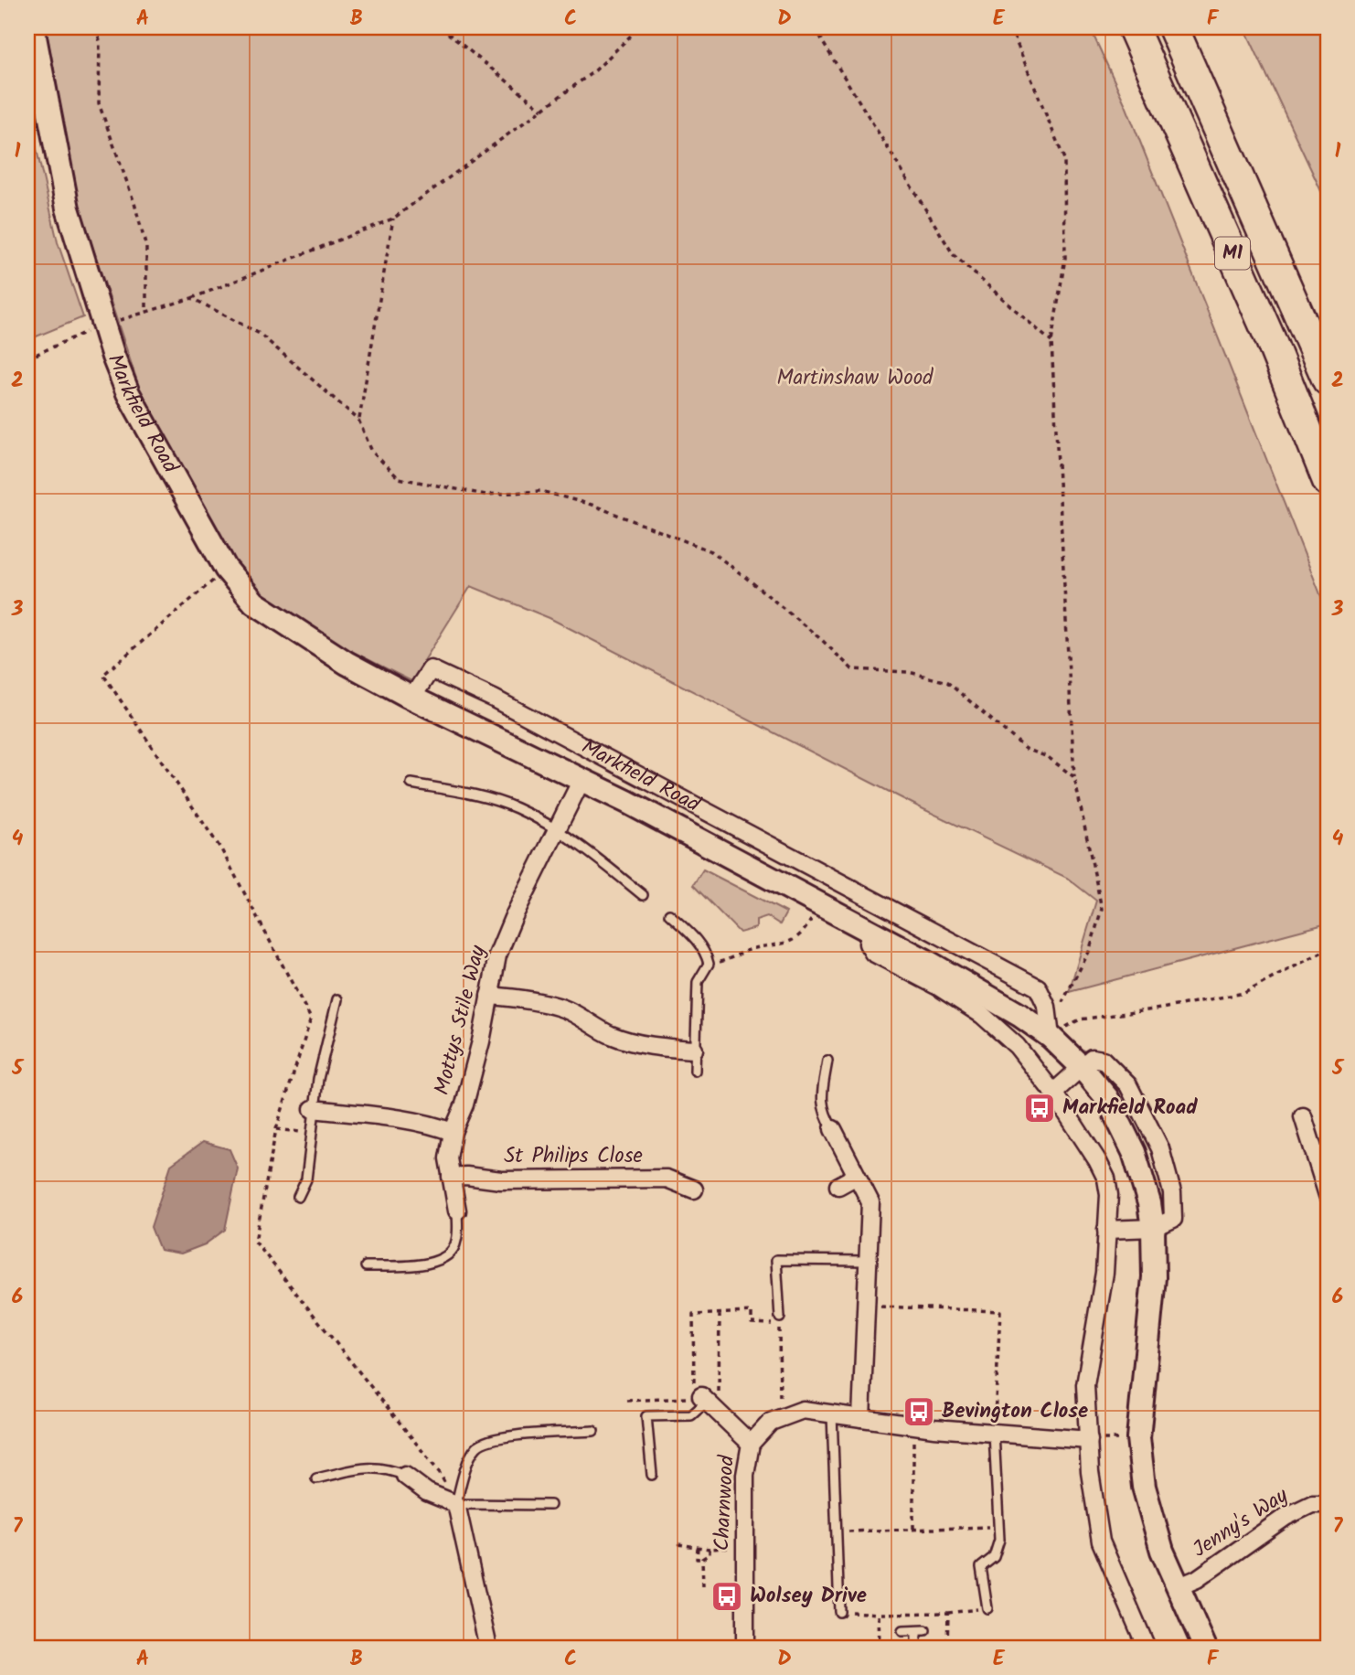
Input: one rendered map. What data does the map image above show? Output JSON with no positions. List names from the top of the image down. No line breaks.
{"streets":{"highway":["M1"],"street":["Markfield Road","Mottys Stile Way","St Philips Close","Charnwood","Jenny's Way"]},"crossings":[["Markfield Road","Mottys Stile Way"],["Markfield Road","Jenny's Way"],["Mottys Stile Way","St Philips Close"]],"parks":["Martinshaw Wood"],"places":{"bus stop":["Markfield Road","Bevington Close","Wolsey Drive"]},"grid":{"columns":["A","B","C","D","E","F"],"rows":["1","2","3","4","5","6","7"]}}
